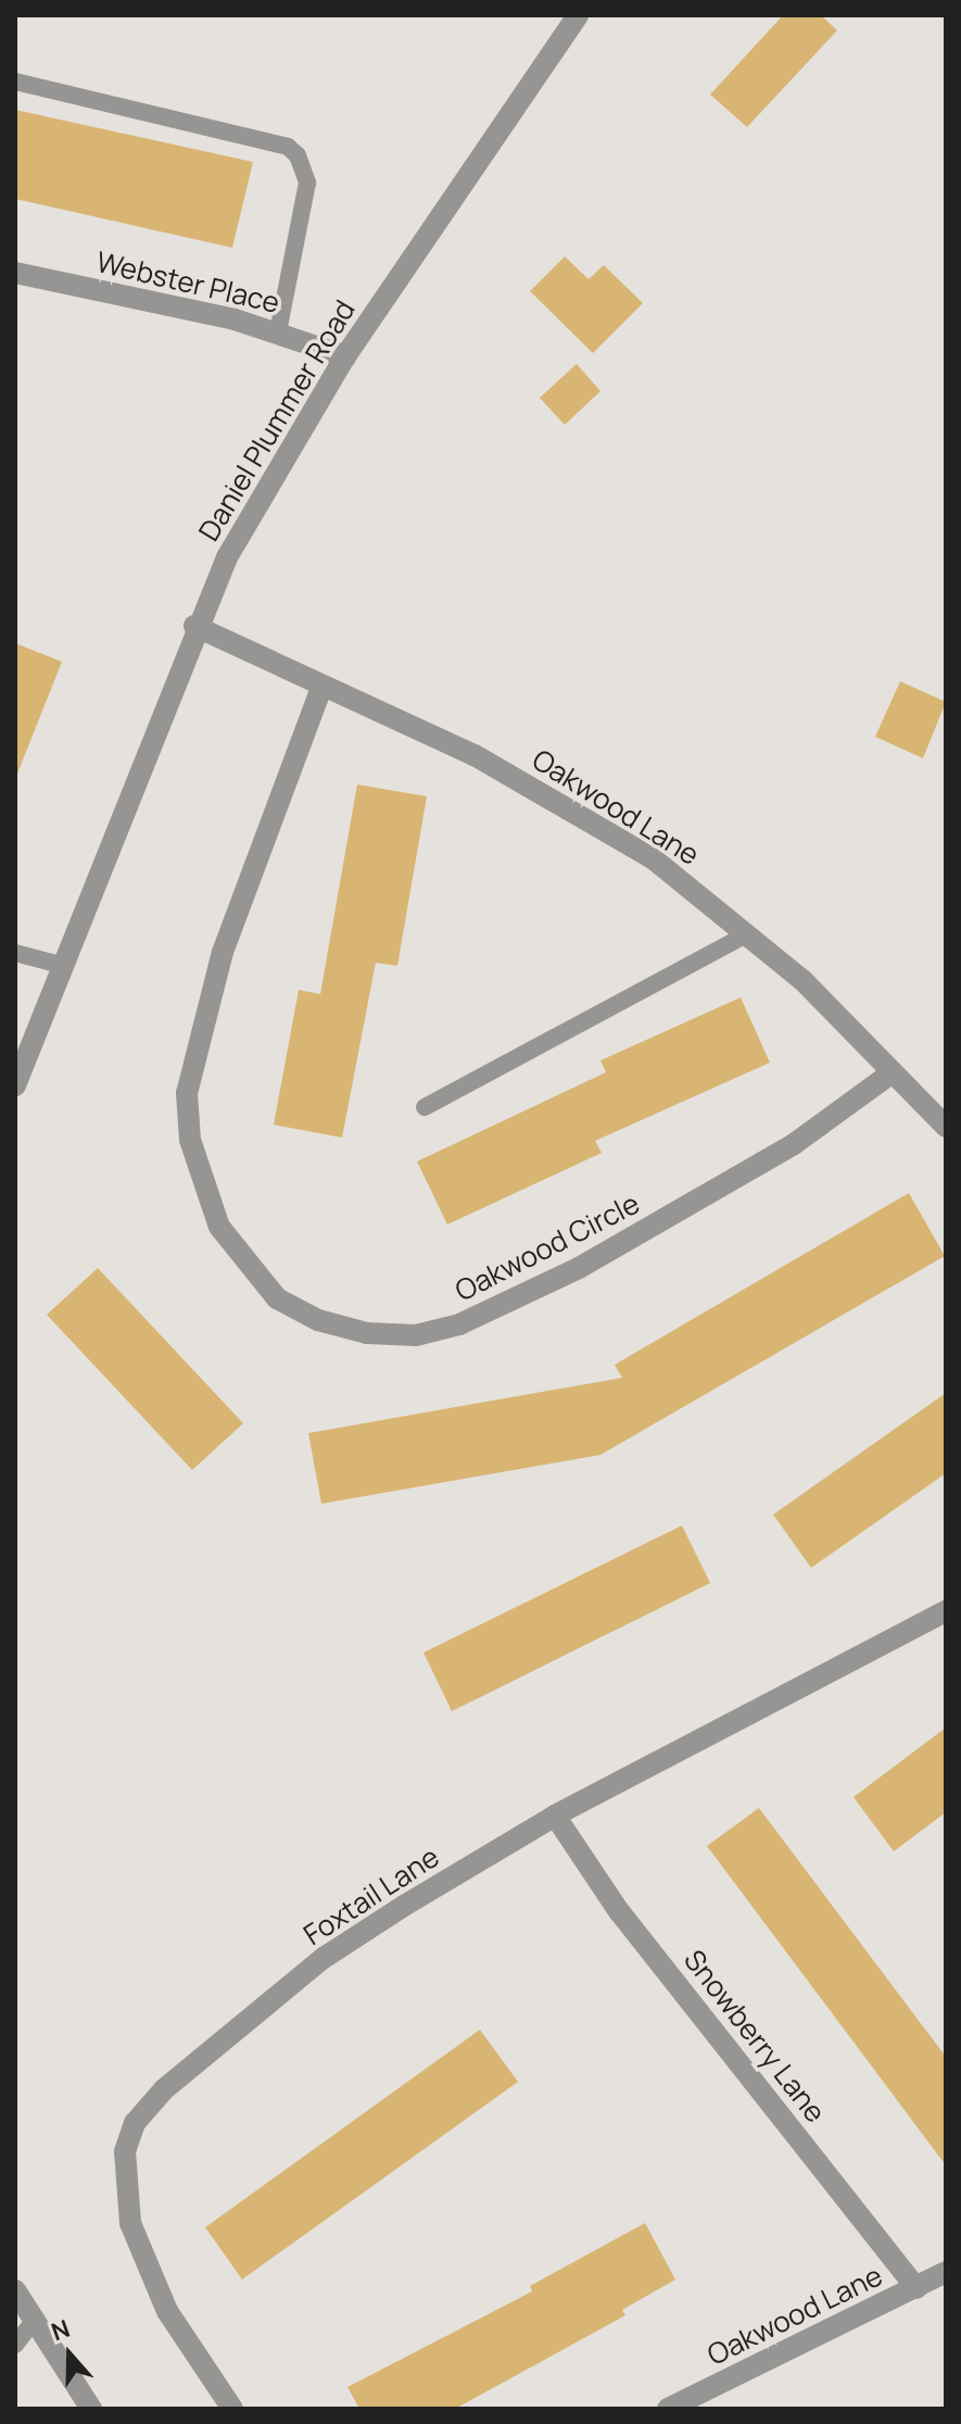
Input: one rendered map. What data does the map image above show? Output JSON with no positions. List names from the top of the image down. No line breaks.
{"streets":{"street":["Webster Place","Daniel Plummer Road","Oakwood Lane","Oakwood Circle","Foxtail Lane","Snowberry Lane"]},"crossings":[["Webster Place","Daniel Plummer Road"],["Daniel Plummer Road","Oakwood Lane"],["Oakwood Lane","Oakwood Circle"],["Oakwood Lane","Snowberry Lane"],["Foxtail Lane","Snowberry Lane"]],"north":"top"}
